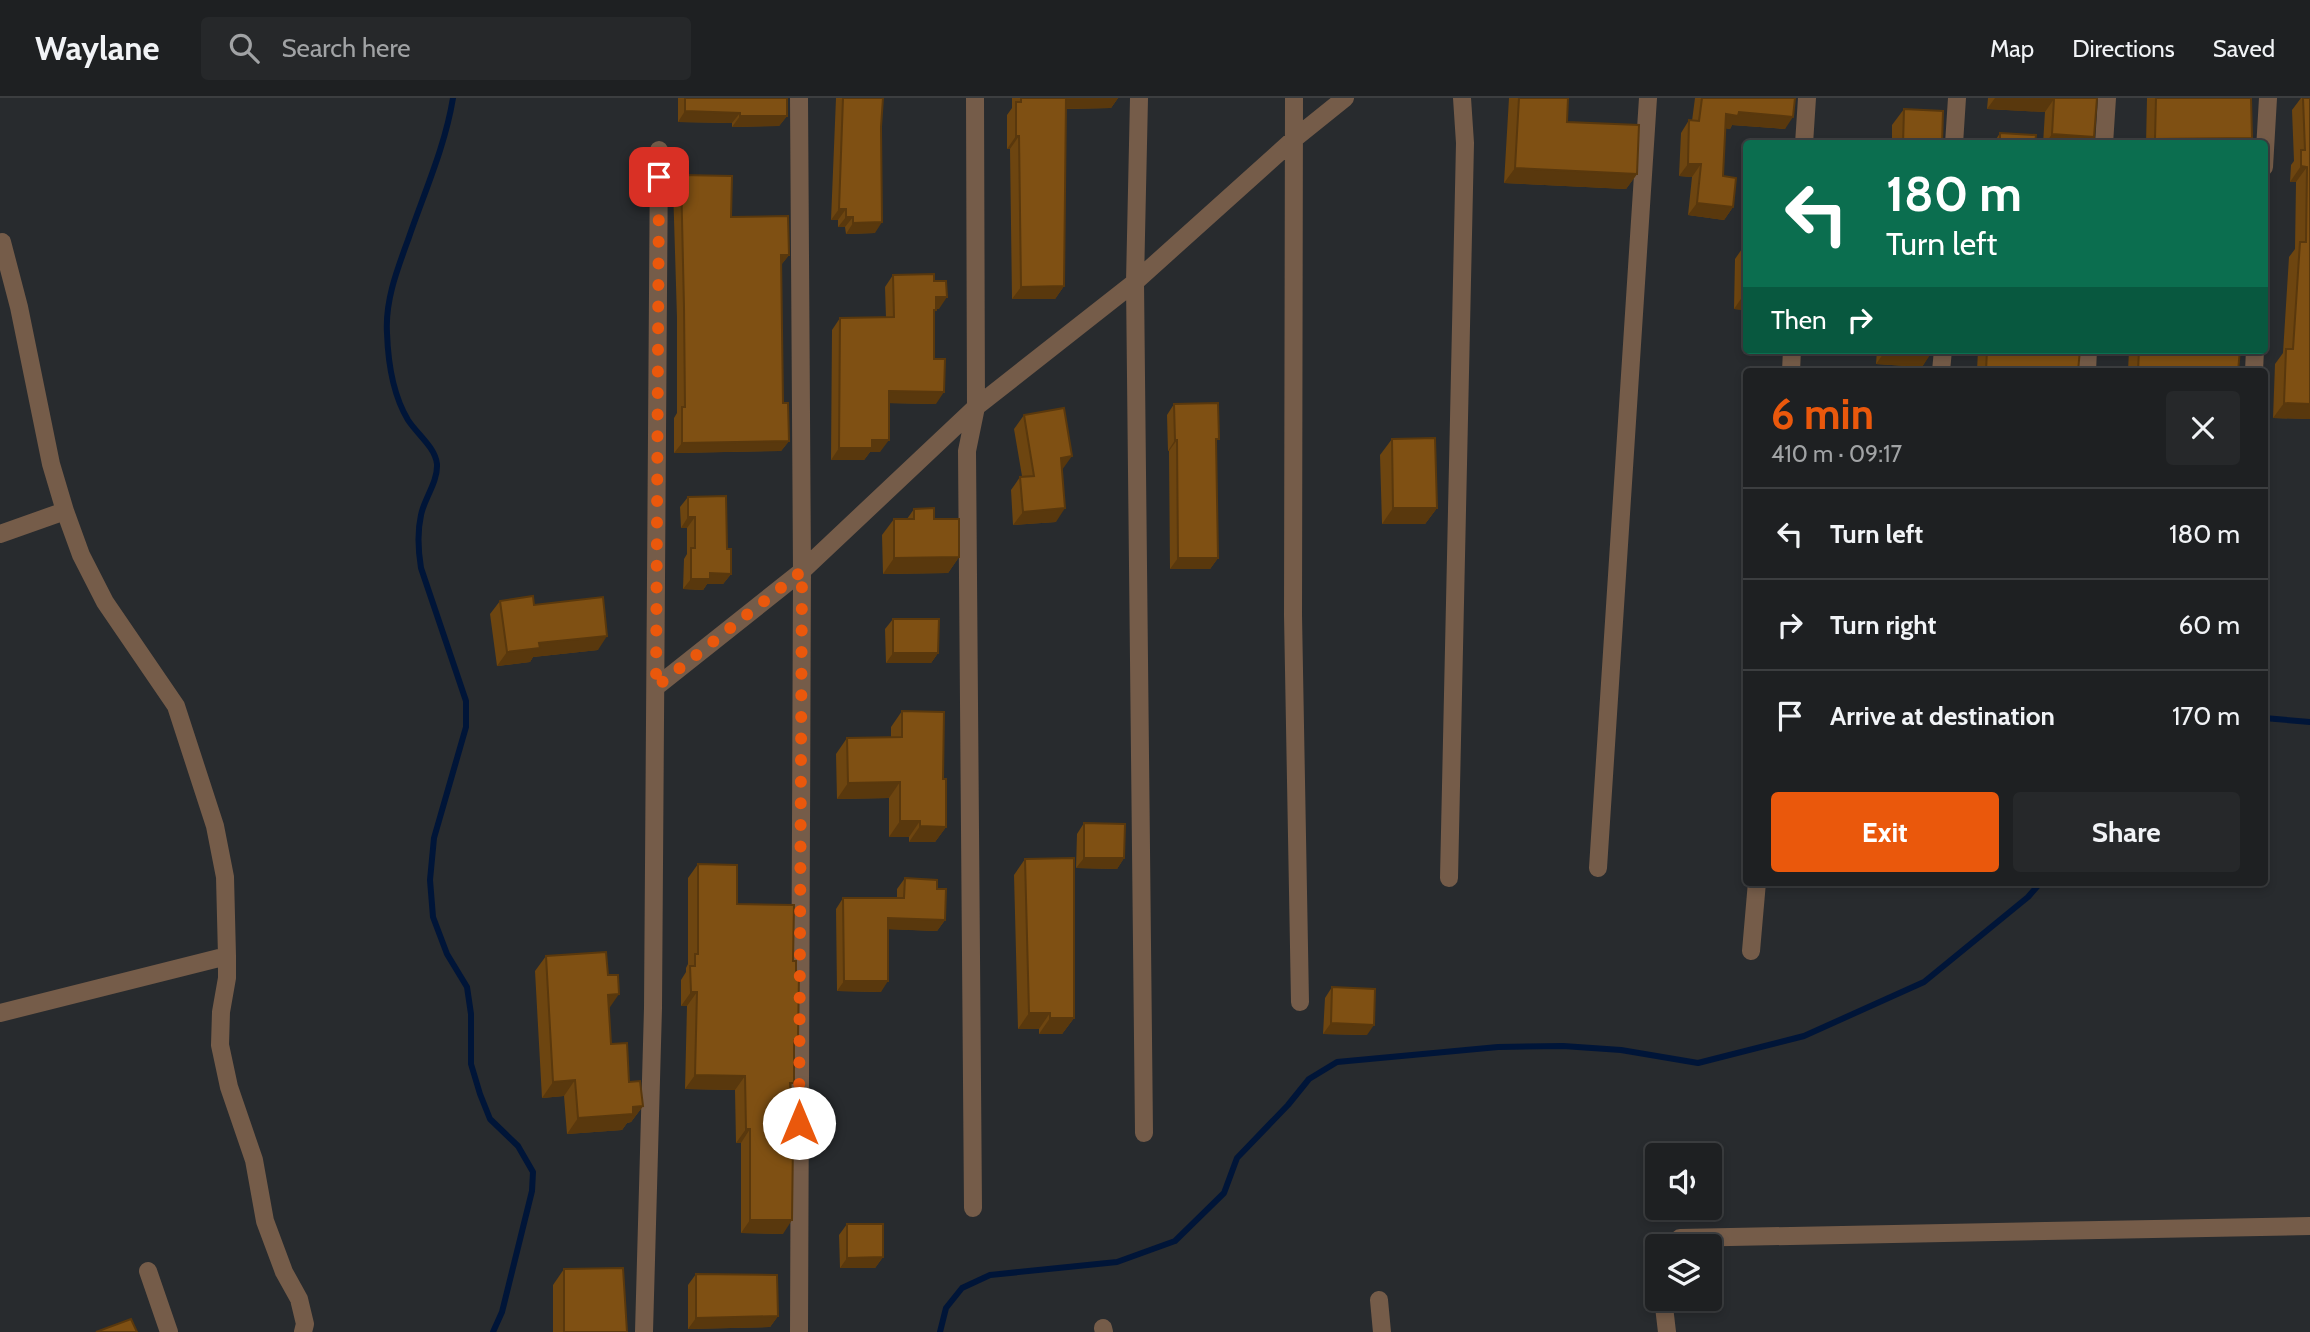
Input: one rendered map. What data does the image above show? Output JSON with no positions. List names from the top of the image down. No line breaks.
{"page":{"header":"Waylane","search":"Search here","nav":["Map","Directions","Saved"],"turn":["180 m","Turn left"],"then":"Then","heading":["6 min","410 m · 09:17"],"list":[{"name":"Turn left","value":"180 m"},{"name":"Turn right","value":"60 m"},{"name":"Arrive at destination","value":"170 m"}],"buttons":["Exit","Share"]}}
